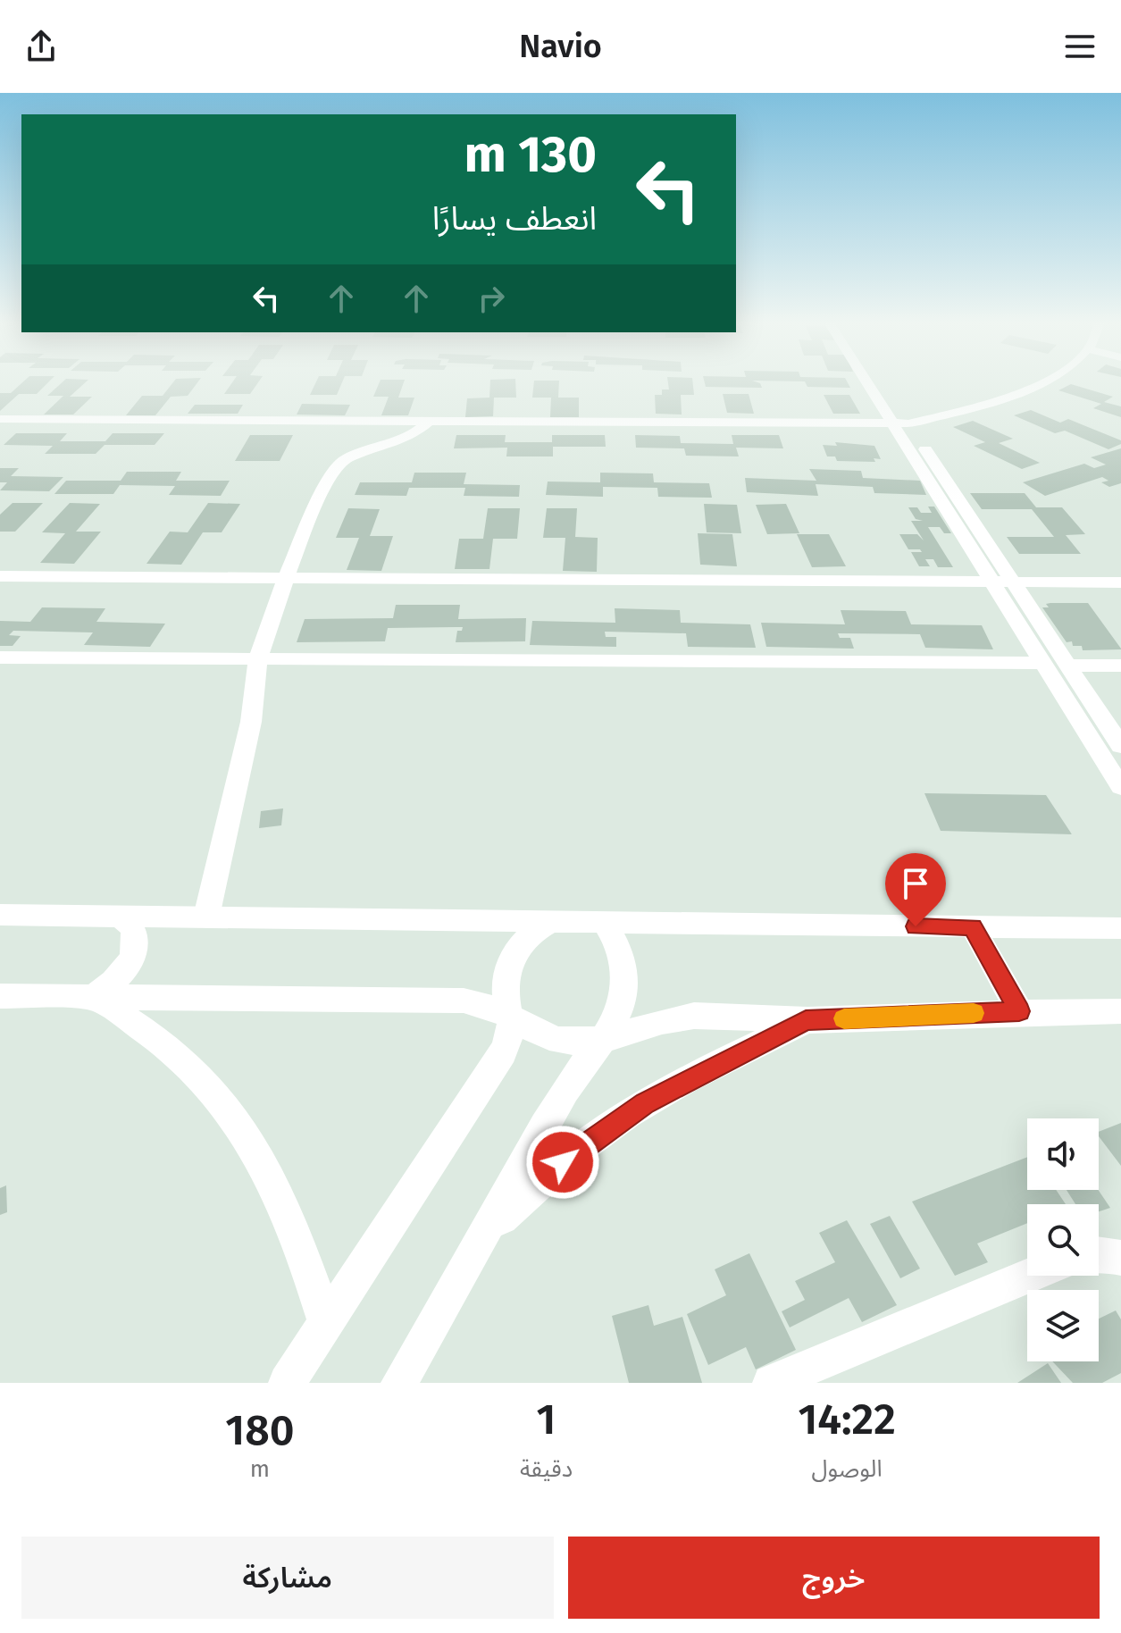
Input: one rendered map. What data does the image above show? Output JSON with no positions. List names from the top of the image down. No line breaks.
{"page":{"header":"Navio","turn":["130 m","انعطف يسارًا"],"eta":["14:22","الوصول","1","دقيقة","180","m"],"buttons":["خروج","مشاركة"]}}
